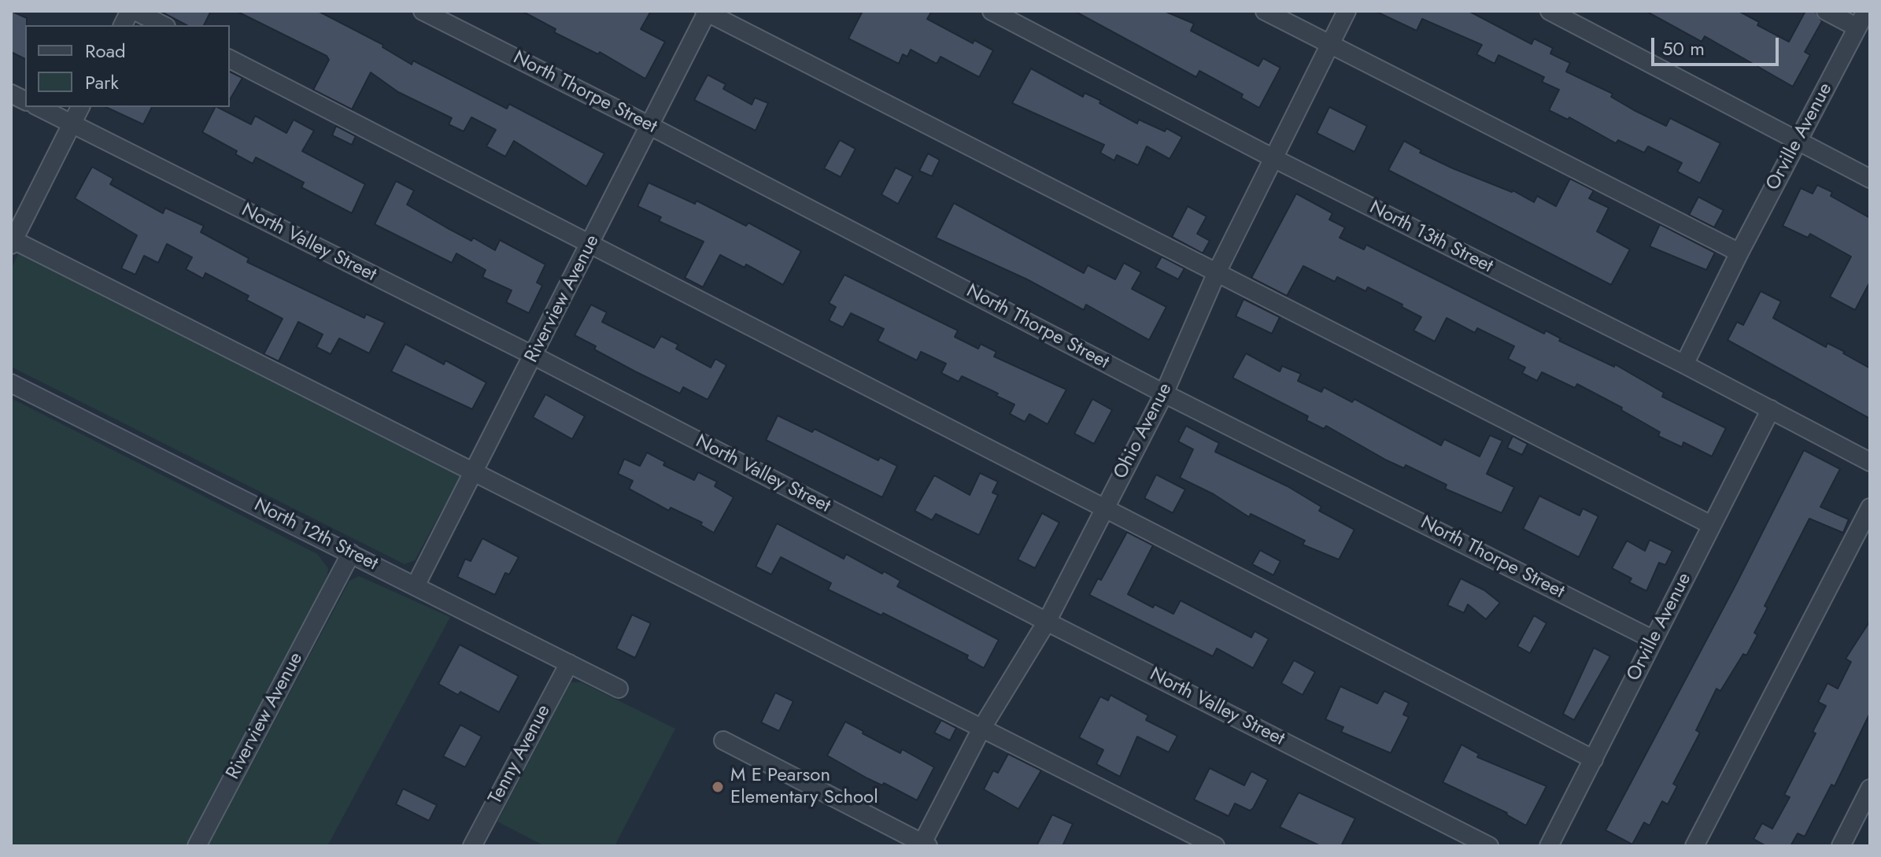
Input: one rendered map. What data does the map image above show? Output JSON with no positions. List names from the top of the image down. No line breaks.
{"streets":{"street":["North Thorpe Street","Orville Avenue","North 13th Street","North Valley Street","Riverview Avenue","Ohio Avenue","North 12th Street","Tenny Avenue"]},"crossings":[["North Thorpe Street","Orville Avenue"],["North Thorpe Street","Riverview Avenue"],["North Thorpe Street","Ohio Avenue"],["Orville Avenue","North 13th Street"],["North 13th Street","Ohio Avenue"],["North Valley Street","Riverview Avenue"],["North Valley Street","Ohio Avenue"],["Riverview Avenue","North 12th Street"],["North 12th Street","Tenny Avenue"]],"places":["M E Pearson Elementary School"],"legend":["Road","Park"],"scale_bar":"50 m"}
